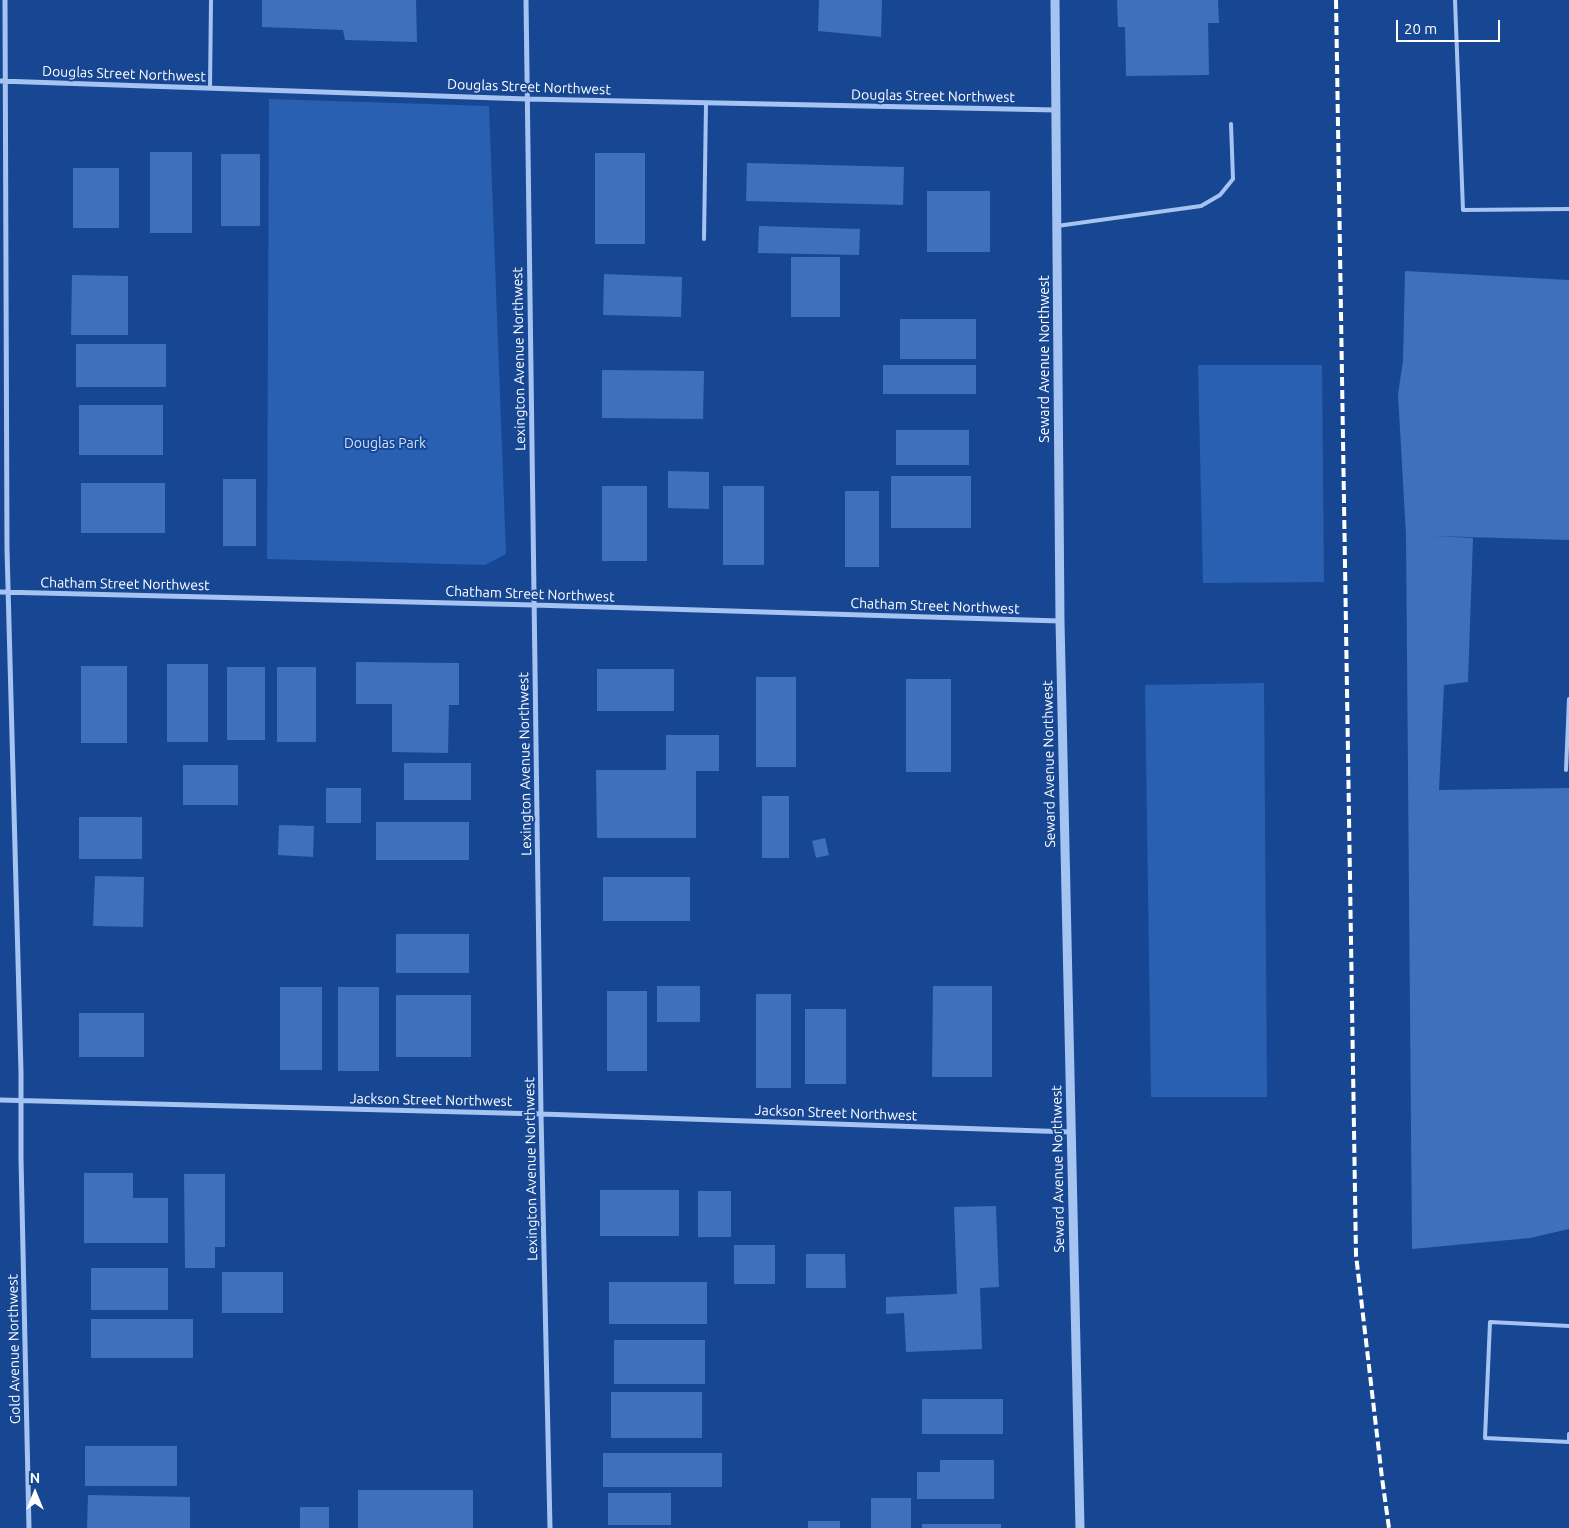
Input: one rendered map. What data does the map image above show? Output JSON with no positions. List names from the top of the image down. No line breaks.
{"streets":{"street":["Douglas Street Northwest","Lexington Avenue Northwest","Seward Avenue Northwest","Chatham Street Northwest","Jackson Street Northwest","Gold Avenue Northwest"]},"crossings":[["Douglas Street Northwest","Lexington Avenue Northwest"],["Douglas Street Northwest","Seward Avenue Northwest"],["Douglas Street Northwest","Gold Avenue Northwest"],["Lexington Avenue Northwest","Chatham Street Northwest"],["Lexington Avenue Northwest","Jackson Street Northwest"],["Seward Avenue Northwest","Chatham Street Northwest"],["Seward Avenue Northwest","Jackson Street Northwest"],["Chatham Street Northwest","Gold Avenue Northwest"],["Jackson Street Northwest","Gold Avenue Northwest"]],"parks":["Douglas Park"],"scale_bar":"20 m","north":"top"}
